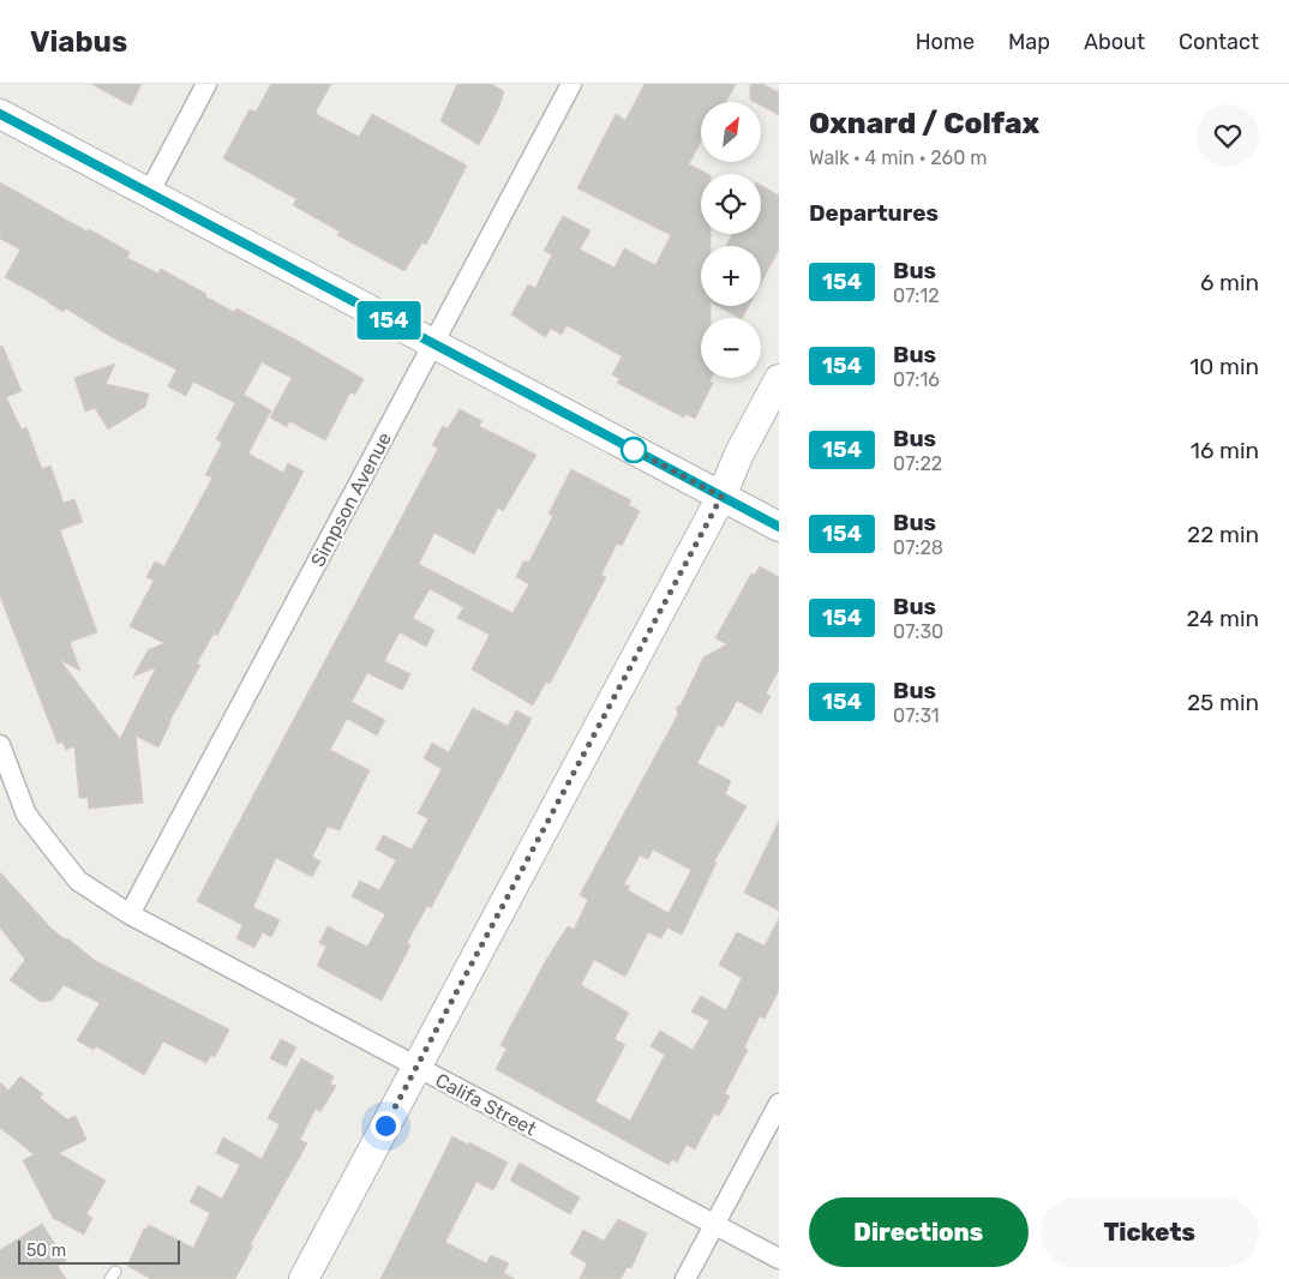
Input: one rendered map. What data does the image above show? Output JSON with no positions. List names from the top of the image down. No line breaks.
{"streets":{"street":["Simpson Avenue","Califa Street"]},"crossings":[["Simpson Avenue","Califa Street"]],"lines":["bus line 154"],"scale_bar":"50 m","north":"top right","page":{"header":"Viabus","nav":["Home","Map","About","Contact"],"on_map":"154","heading":[["Oxnard / Colfax","Walk · 4 min · 260 m"],"Departures"],"map_buttons":["+","−"],"list":[{"mark":"154","name":"Bus","note":"07:12","value":"6 min"},{"mark":"154","name":"Bus","note":"07:16","value":"10 min"},{"mark":"154","name":"Bus","note":"07:22","value":"16 min"},{"mark":"154","name":"Bus","note":"07:28","value":"22 min"},{"mark":"154","name":"Bus","note":"07:30","value":"24 min"},{"mark":"154","name":"Bus","note":"07:31","value":"25 min"}],"buttons":["Directions","Tickets"],"scale":"50 m"}}
